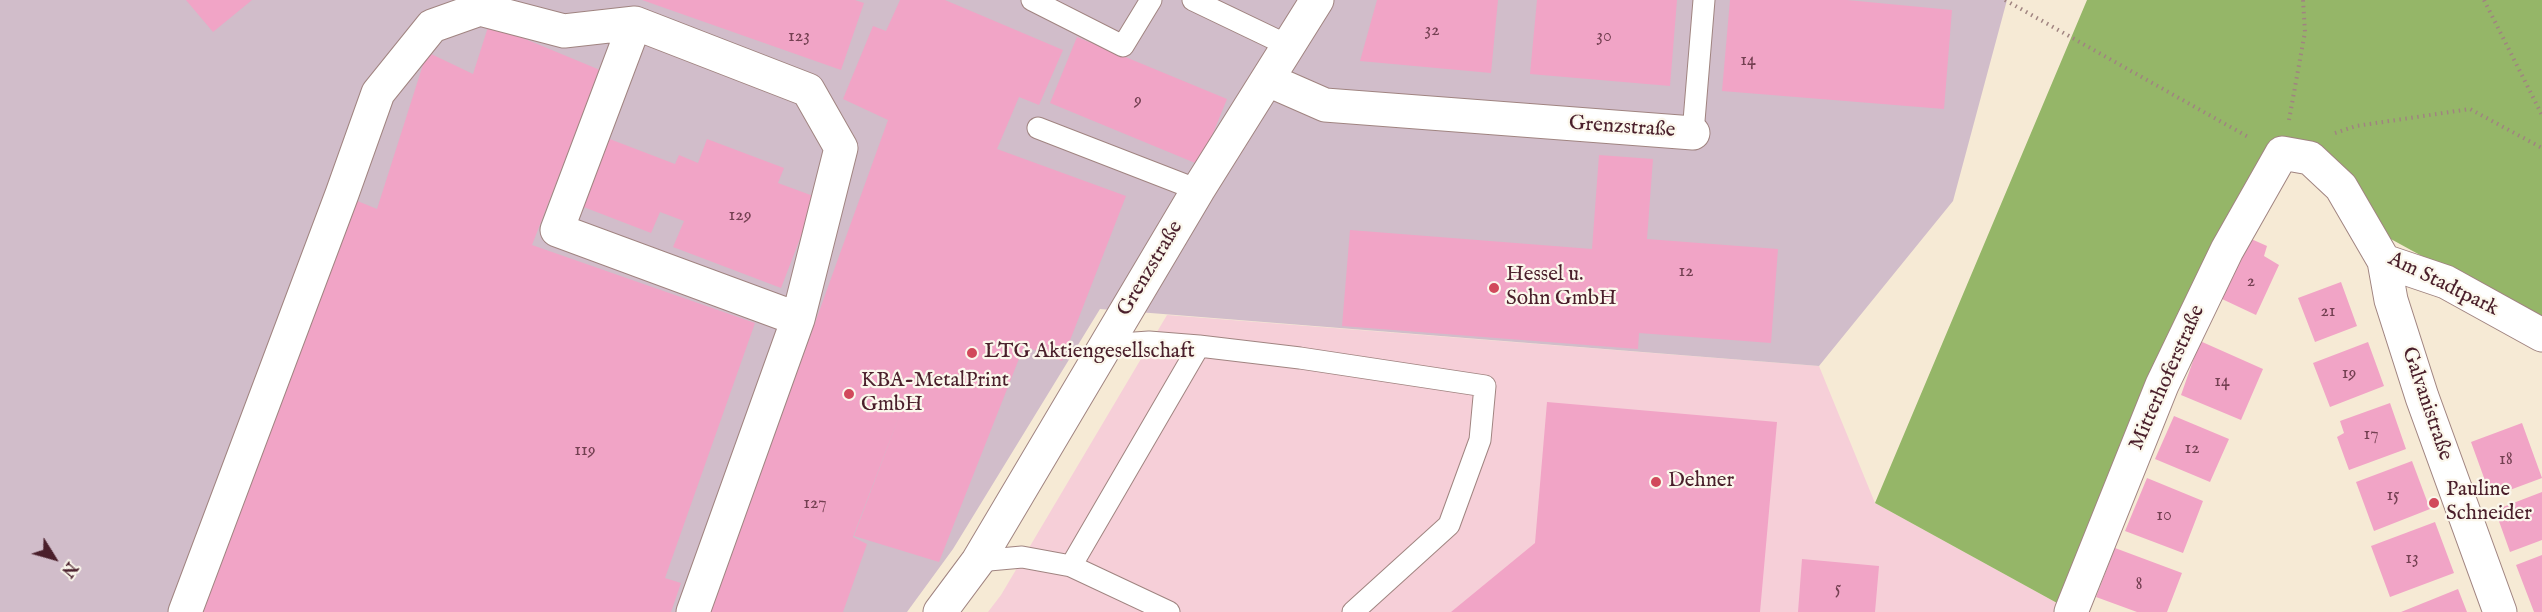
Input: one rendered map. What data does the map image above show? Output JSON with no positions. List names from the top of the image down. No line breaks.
{"streets":{"street":["Grenzstraße","Am Stadtpark","Mitterhoferstraße","Galvanistraße"]},"crossings":[["Am Stadtpark","Mitterhoferstraße"],["Am Stadtpark","Galvanistraße"]],"places":["Hessel u. Sohn GmbH","LTG Aktiengesellschaft","KBA-MetalPrint GmbH","Dehner","Pauline Schneider"],"house_numbers":["32","123","30","14","9","129","12","2","21","19","14","17","12","119","18","15","127","10","13","8","5"],"north":"bottom right"}
